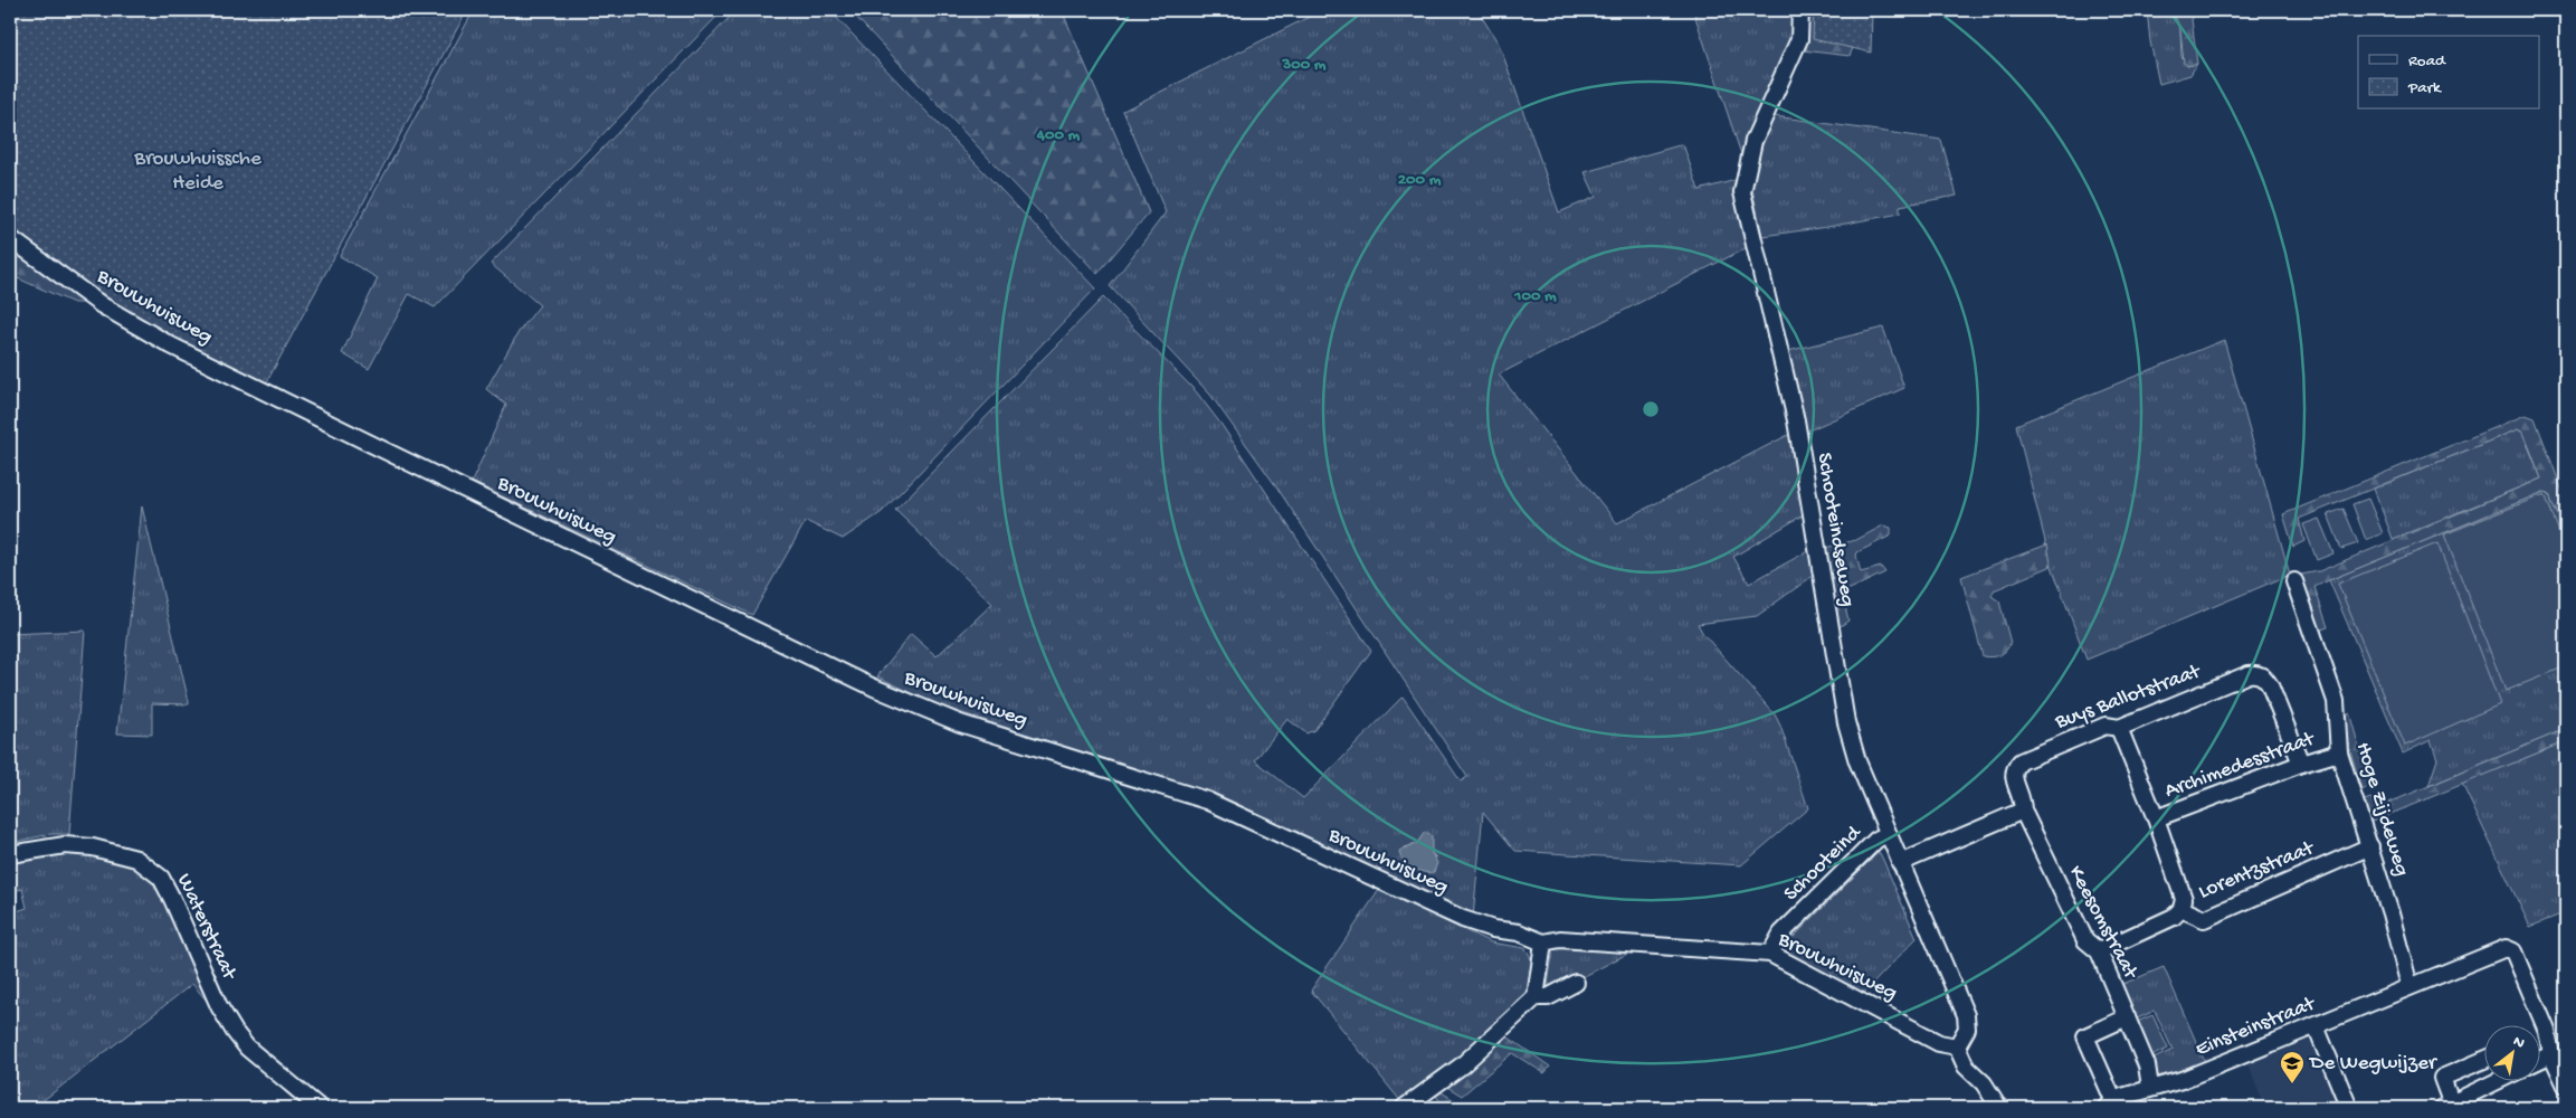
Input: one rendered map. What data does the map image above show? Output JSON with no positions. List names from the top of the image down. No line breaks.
{"streets":{"street":["Brouwhuisweg","Schooteindseweg","Buys Ballotstraat","Archimedesstraat","Hoge Zijdeweg","Schooteind","Lorentzstraat","Keesomstraat","Waterstraat","Einsteinstraat"]},"crossings":[["Brouwhuisweg","Schooteindseweg"],["Brouwhuisweg","Schooteind"],["Schooteindseweg","Schooteind"],["Buys Ballotstraat","Archimedesstraat"],["Buys Ballotstraat","Keesomstraat"],["Archimedesstraat","Hoge Zijdeweg"],["Hoge Zijdeweg","Lorentzstraat"],["Hoge Zijdeweg","Einsteinstraat"],["Lorentzstraat","Keesomstraat"],["Keesomstraat","Einsteinstraat"]],"parks":["Brouwhuissche Heide"],"places":{"school or university":["De Wegwijzer"]},"legend":["Road","Park"],"north":"top right","rings":["300 m","400 m","200 m","100 m"]}
